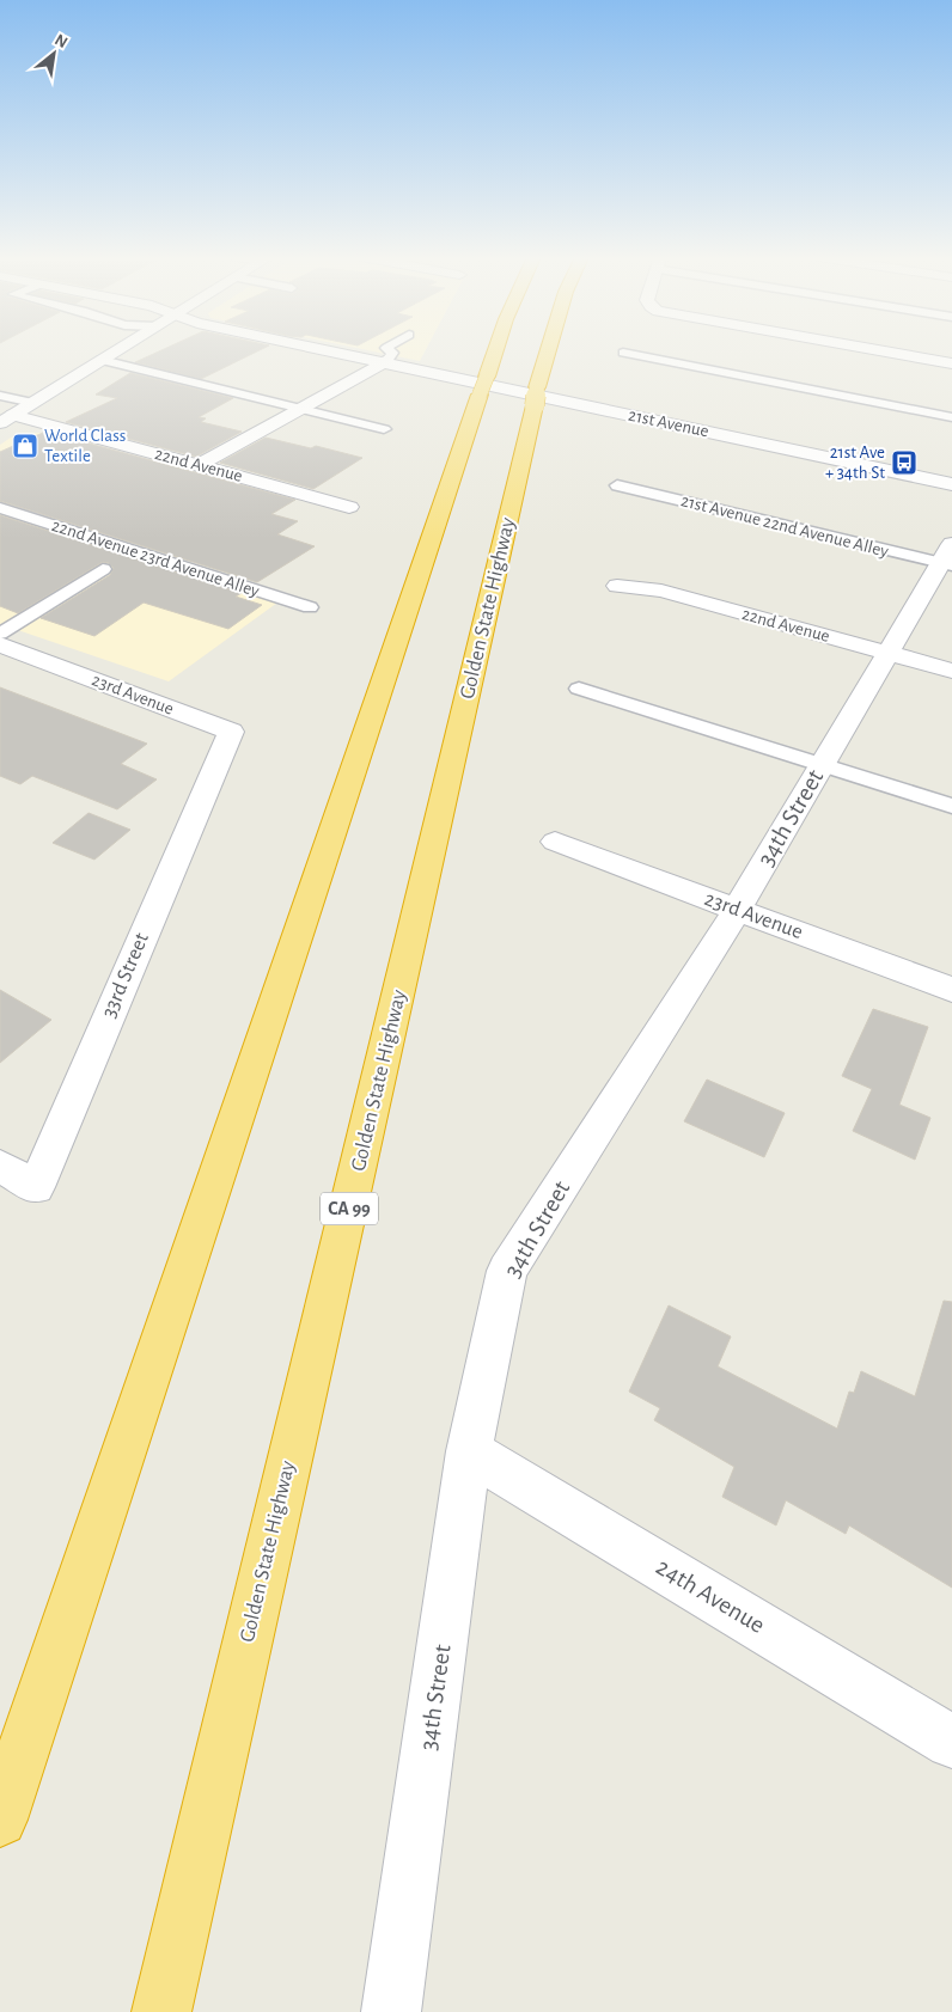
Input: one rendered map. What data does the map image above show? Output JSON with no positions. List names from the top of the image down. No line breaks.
{"streets":{"highway":["Golden State Highway","CA 99"],"street":["21st Avenue","22nd Avenue","23rd Avenue","34th Street","33rd Street","24th Avenue"],"lane":["21st Avenue 22nd Avenue Alley","22nd Avenue 23rd Avenue Alley"]},"crossings":[["22nd Avenue","34th Street"],["21st Avenue 22nd Avenue Alley","34th Street"],["23rd Avenue","34th Street"],["23rd Avenue","33rd Street"],["34th Street","24th Avenue"]],"places":{"shop":["World Class Textile"],"bus stop":["21st Ave + 34th St"]},"north":"top right"}
